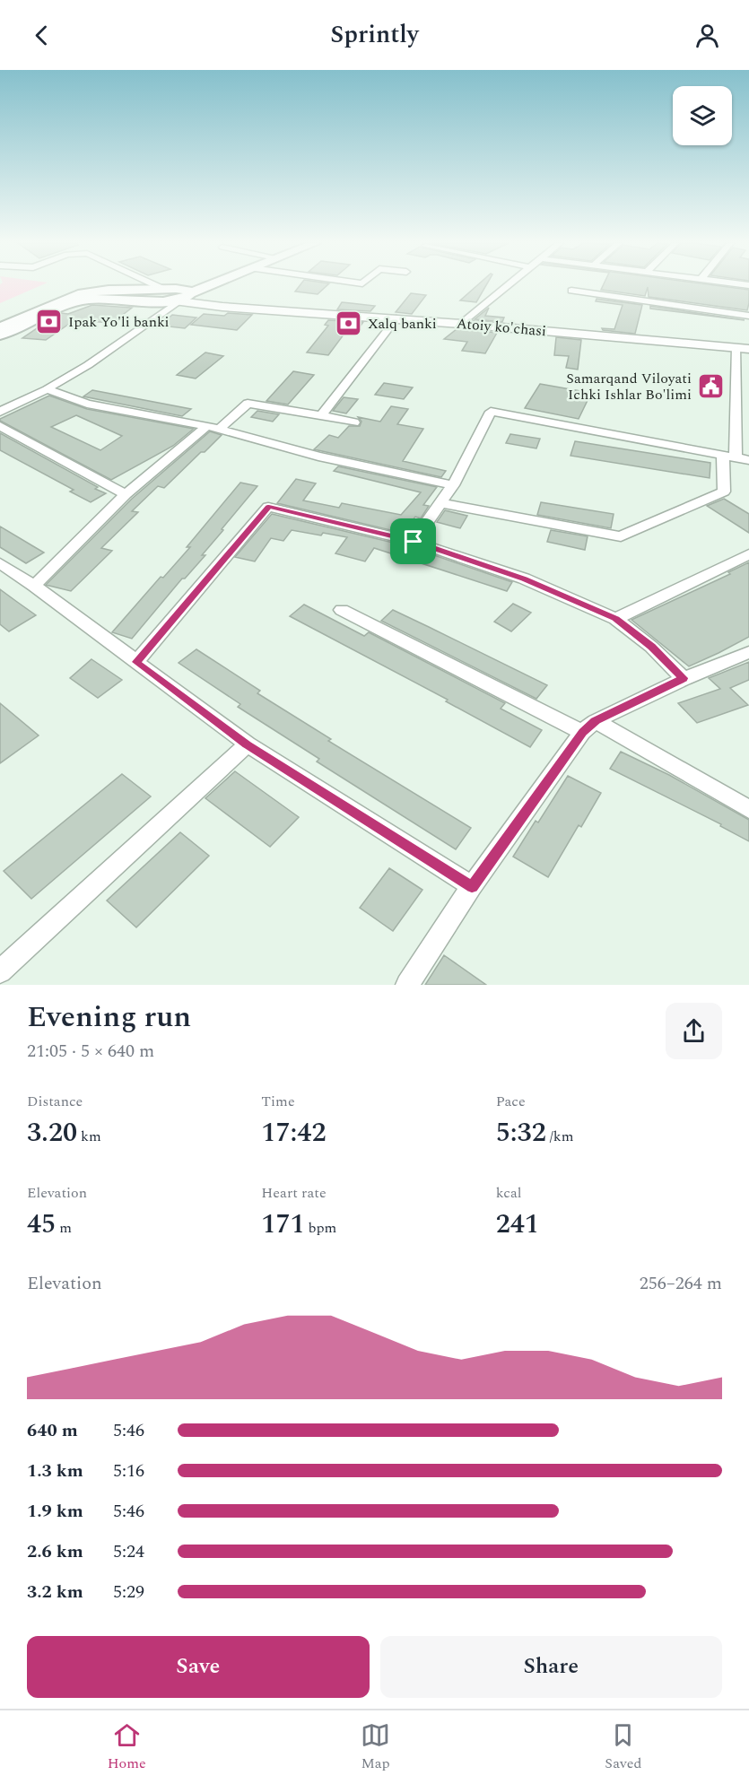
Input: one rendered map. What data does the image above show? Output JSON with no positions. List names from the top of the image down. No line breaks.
{"streets":{"street":["Atoiy ko'chasi"]},"places":{"bank":["Ipak Yo'li banki","Xalq banki"],"public building":["Samarqand Viloyati Ichki Ishlar Bo'limi"]},"page":{"header":"Sprintly","heading":["Evening run","21:05 · 5 × 640 m"],"stats":[["Distance","3.20 km"],["Time","17:42"],["Pace","5:32 /km"],["Elevation","45 m"],["Heart rate","171 bpm"],["kcal","241"]],"chart":["Elevation","256–264 m"],"list":[{"name":"640 m","note":"5:46"},{"name":"1.3 km","note":"5:16"},{"name":"1.9 km","note":"5:46"},{"name":"2.6 km","note":"5:24"},{"name":"3.2 km","note":"5:29"}],"buttons":["Save","Share"],"tabs":["Home","Map","Saved"]}}
